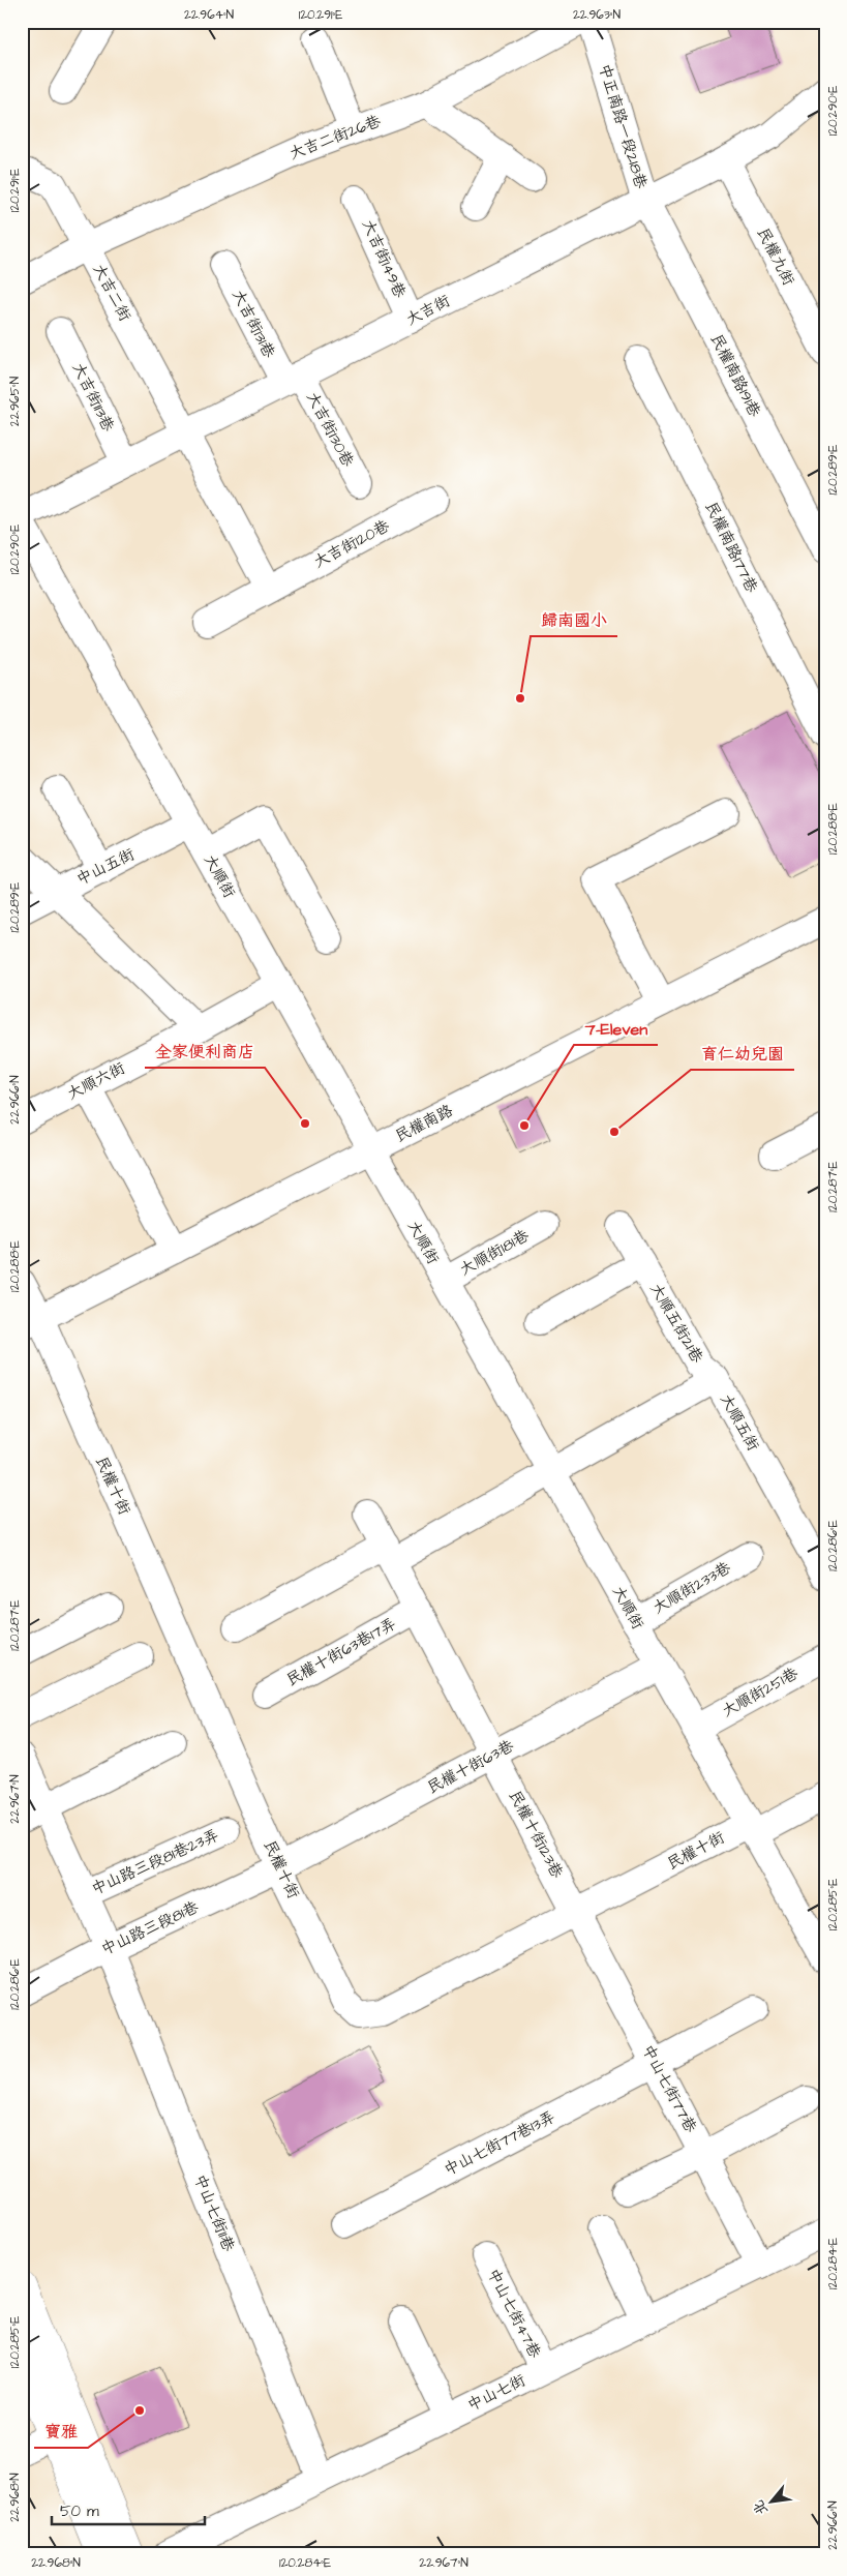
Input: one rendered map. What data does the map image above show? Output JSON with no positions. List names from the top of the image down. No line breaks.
{"streets":{"street":["中正南路一段218巷","大吉二街26巷","民權九街","大吉街149巷","大吉二街","大吉街","大吉街131巷","民權南路191巷","大吉街113巷","大吉街130巷","大吉街120巷","民權南路177巷","中山五街","大順街","大順六街","民權南路","大順街181巷","大順五街21巷","大順五街","民權十街","大順街233巷","民權十街63巷17弄","大順街251巷","民權十街63巷","民權十街123巷","中山路三段81巷23弄","中山路三段81巷","中山七街77巷","中山七街77巷13弄","中山七街11巷","中山七街47巷","中山七街"]},"crossings":[["中正南路一段218巷","大吉街"],["中正南路一段218巷","民權南路191巷"],["大吉二街26巷","大吉二街"],["民權九街","大吉街"],["大吉街149巷","大吉街"],["大吉二街","大吉街"],["大吉街","大吉街131巷"],["大吉街","民權南路191巷"],["大吉街","大吉街113巷"],["大吉街","大吉街130巷"],["大吉街131巷","大吉街130巷"],["中山五街","大順街"],["大順街","大順六街"],["大順街","民權南路"],["大順街","大順街181巷"],["大順街","大順五街"],["大順街","民權十街"],["大順街","大順街233巷"],["大順街","大順街251巷"],["大順街","民權十街63巷"],["民權南路","民權十街"],["大順五街21巷","大順五街"],["民權十街","民權十街63巷"],["民權十街","民權十街123巷"],["民權十街","中山路三段81巷"],["民權十街","中山七街77巷"],["民權十街63巷","民權十街123巷"],["民權十街63巷","中山路三段81巷"],["民權十街123巷","中山七街77巷"],["中山路三段81巷23弄","中山路三段81巷"],["中山路三段81巷23弄","中山七街11巷"],["中山路三段81巷","中山七街11巷"],["中山七街77巷","中山七街77巷13弄"],["中山七街77巷","中山七街"],["中山七街11巷","中山七街"],["中山七街47巷","中山七街"]],"places":["歸南國小","全家便利商店","7-Eleven","育仁幼兒園","寶雅"],"scale_bar":"50 m","north":"bottom left","coordinates":["22.964°N","120.291°E","22.963°N","120.290°E","22.965°N","120.289°E","120.288°E","22.966°N","120.287°E","120.286°E","22.967°N","120.285°E","120.284°E","22.968°N"]}
